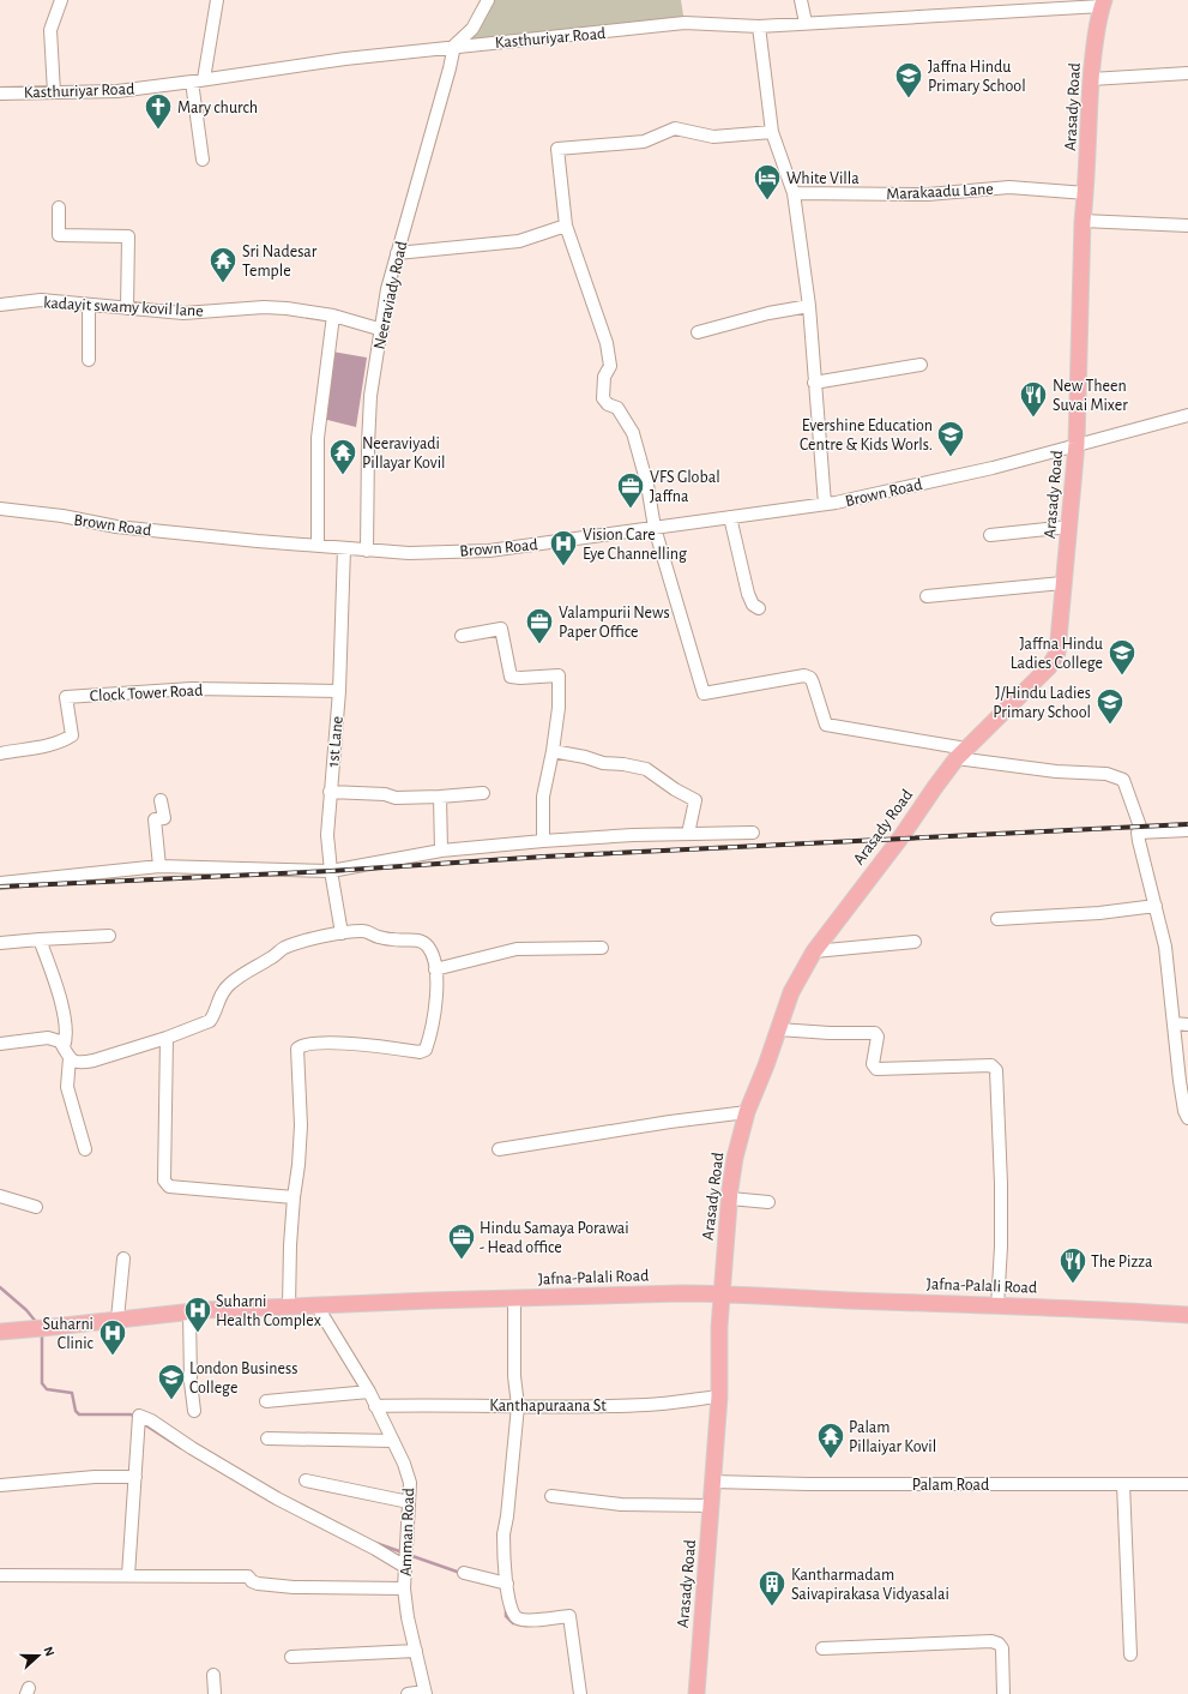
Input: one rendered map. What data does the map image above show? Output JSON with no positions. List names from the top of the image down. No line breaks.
{"streets":{"main road":["Arasady Road","Jafna-Palali Road"],"street":["Kasthuriyar Road","Marakaadu Lane","Neeraviady Road","kadayit swamy kovil lane","Brown Road","Clock Tower Road","1st Lane","Kanthapuraana St","Palam Road","Amman Road"]},"crossings":[["Kasthuriyar Road","Arasady Road"],["Kasthuriyar Road","Neeraviady Road"],["Arasady Road","Marakaadu Lane"],["Arasady Road","Brown Road"],["Arasady Road","Jafna-Palali Road"],["Arasady Road","Kanthapuraana St"],["Arasady Road","Palam Road"],["Neeraviady Road","kadayit swamy kovil lane"],["Neeraviady Road","Brown Road"],["Brown Road","1st Lane"],["Clock Tower Road","1st Lane"],["Jafna-Palali Road","Amman Road"],["Kanthapuraana St","Amman Road"]],"places":{"school or university":["Jaffna Hindu Primary School","Evershine Education Centre & Kids Worls.","Jaffna Hindu Ladies College","J/Hindu Ladies Primary School","London Business College"],"church":["Mary church"],"hotel":["White Villa"],"temple":["Sri Nadesar Temple","Neeraviyadi Pillayar Kovil","Palam Pillaiyar Kovil"],"restaurant":["New Theen Suvai Mixer","The Pizza"],"office":["VFS Global Jaffna","Valampurii News Paper Office","Hindu Samaya Porawai - Head office"],"hospital":["Vision Care Eye Channelling","Suharni Health Complex","Suharni Clinic"],"building":["Kantharmadam Saivapirakasa Vidyasalai"]},"north":"right"}
